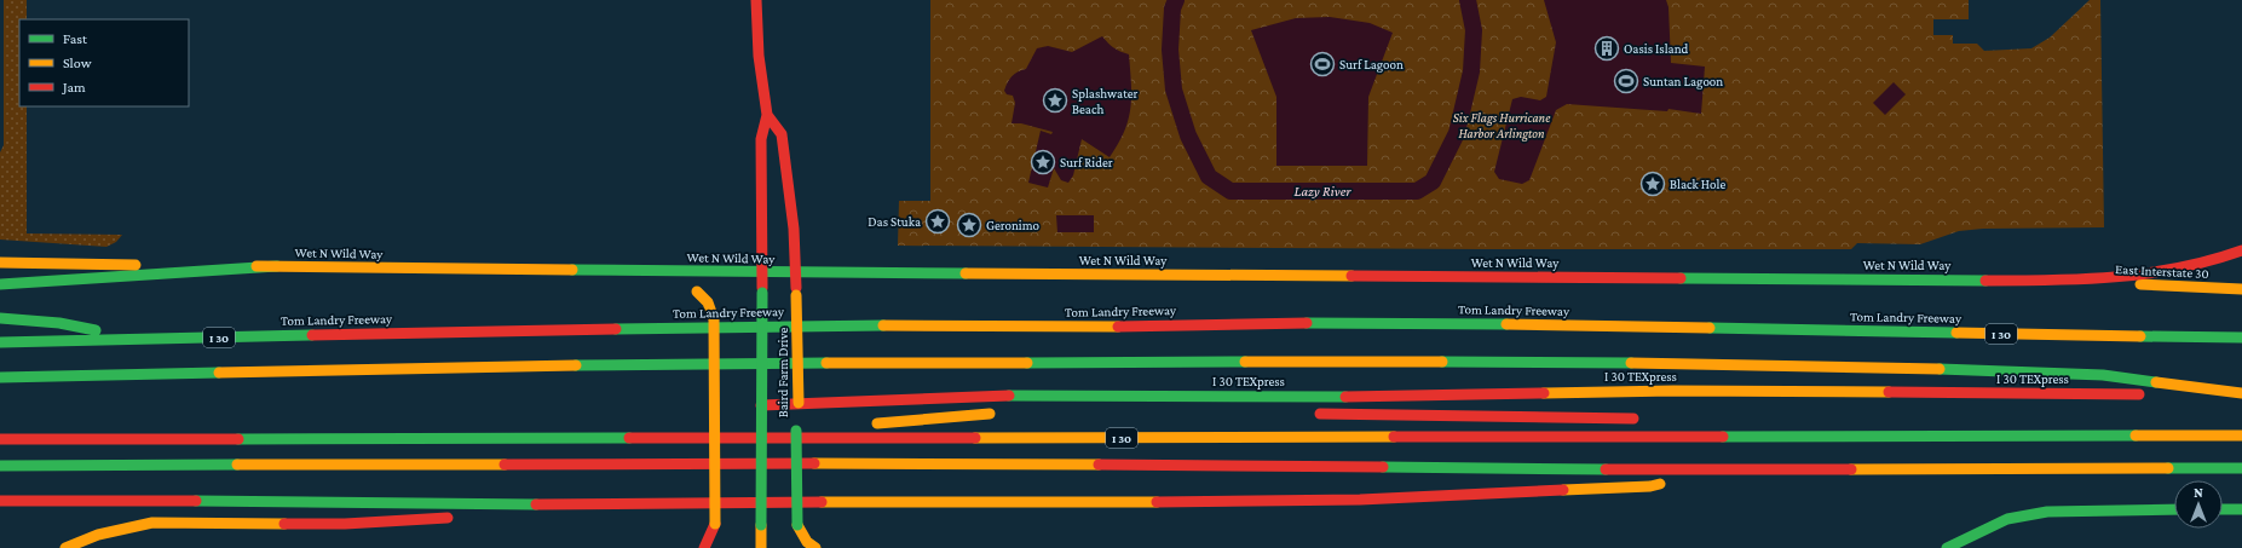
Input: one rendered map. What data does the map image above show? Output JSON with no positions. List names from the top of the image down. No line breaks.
{"streets":{"main road":["Wet N Wild Way","East Interstate 30","Tom Landry Freeway","I 30","Baird Farm Drive","I 30 TEXpress"]},"crossings":[["Wet N Wild Way","East Interstate 30"],["Wet N Wild Way","Baird Farm Drive"],["Baird Farm Drive","I 30 TEXpress"]],"water":["Lazy River"],"parks":["Six Flags Hurricane Harbor Arlington"],"places":{"building":["Oasis Island"],"sports":["Surf Lagoon","Suntan Lagoon"],"place":["Splashwater Beach","Surf Rider","Black Hole","Das Stuka","Geronimo"]},"legend":["Fast","Slow","Jam"],"north":"top"}
